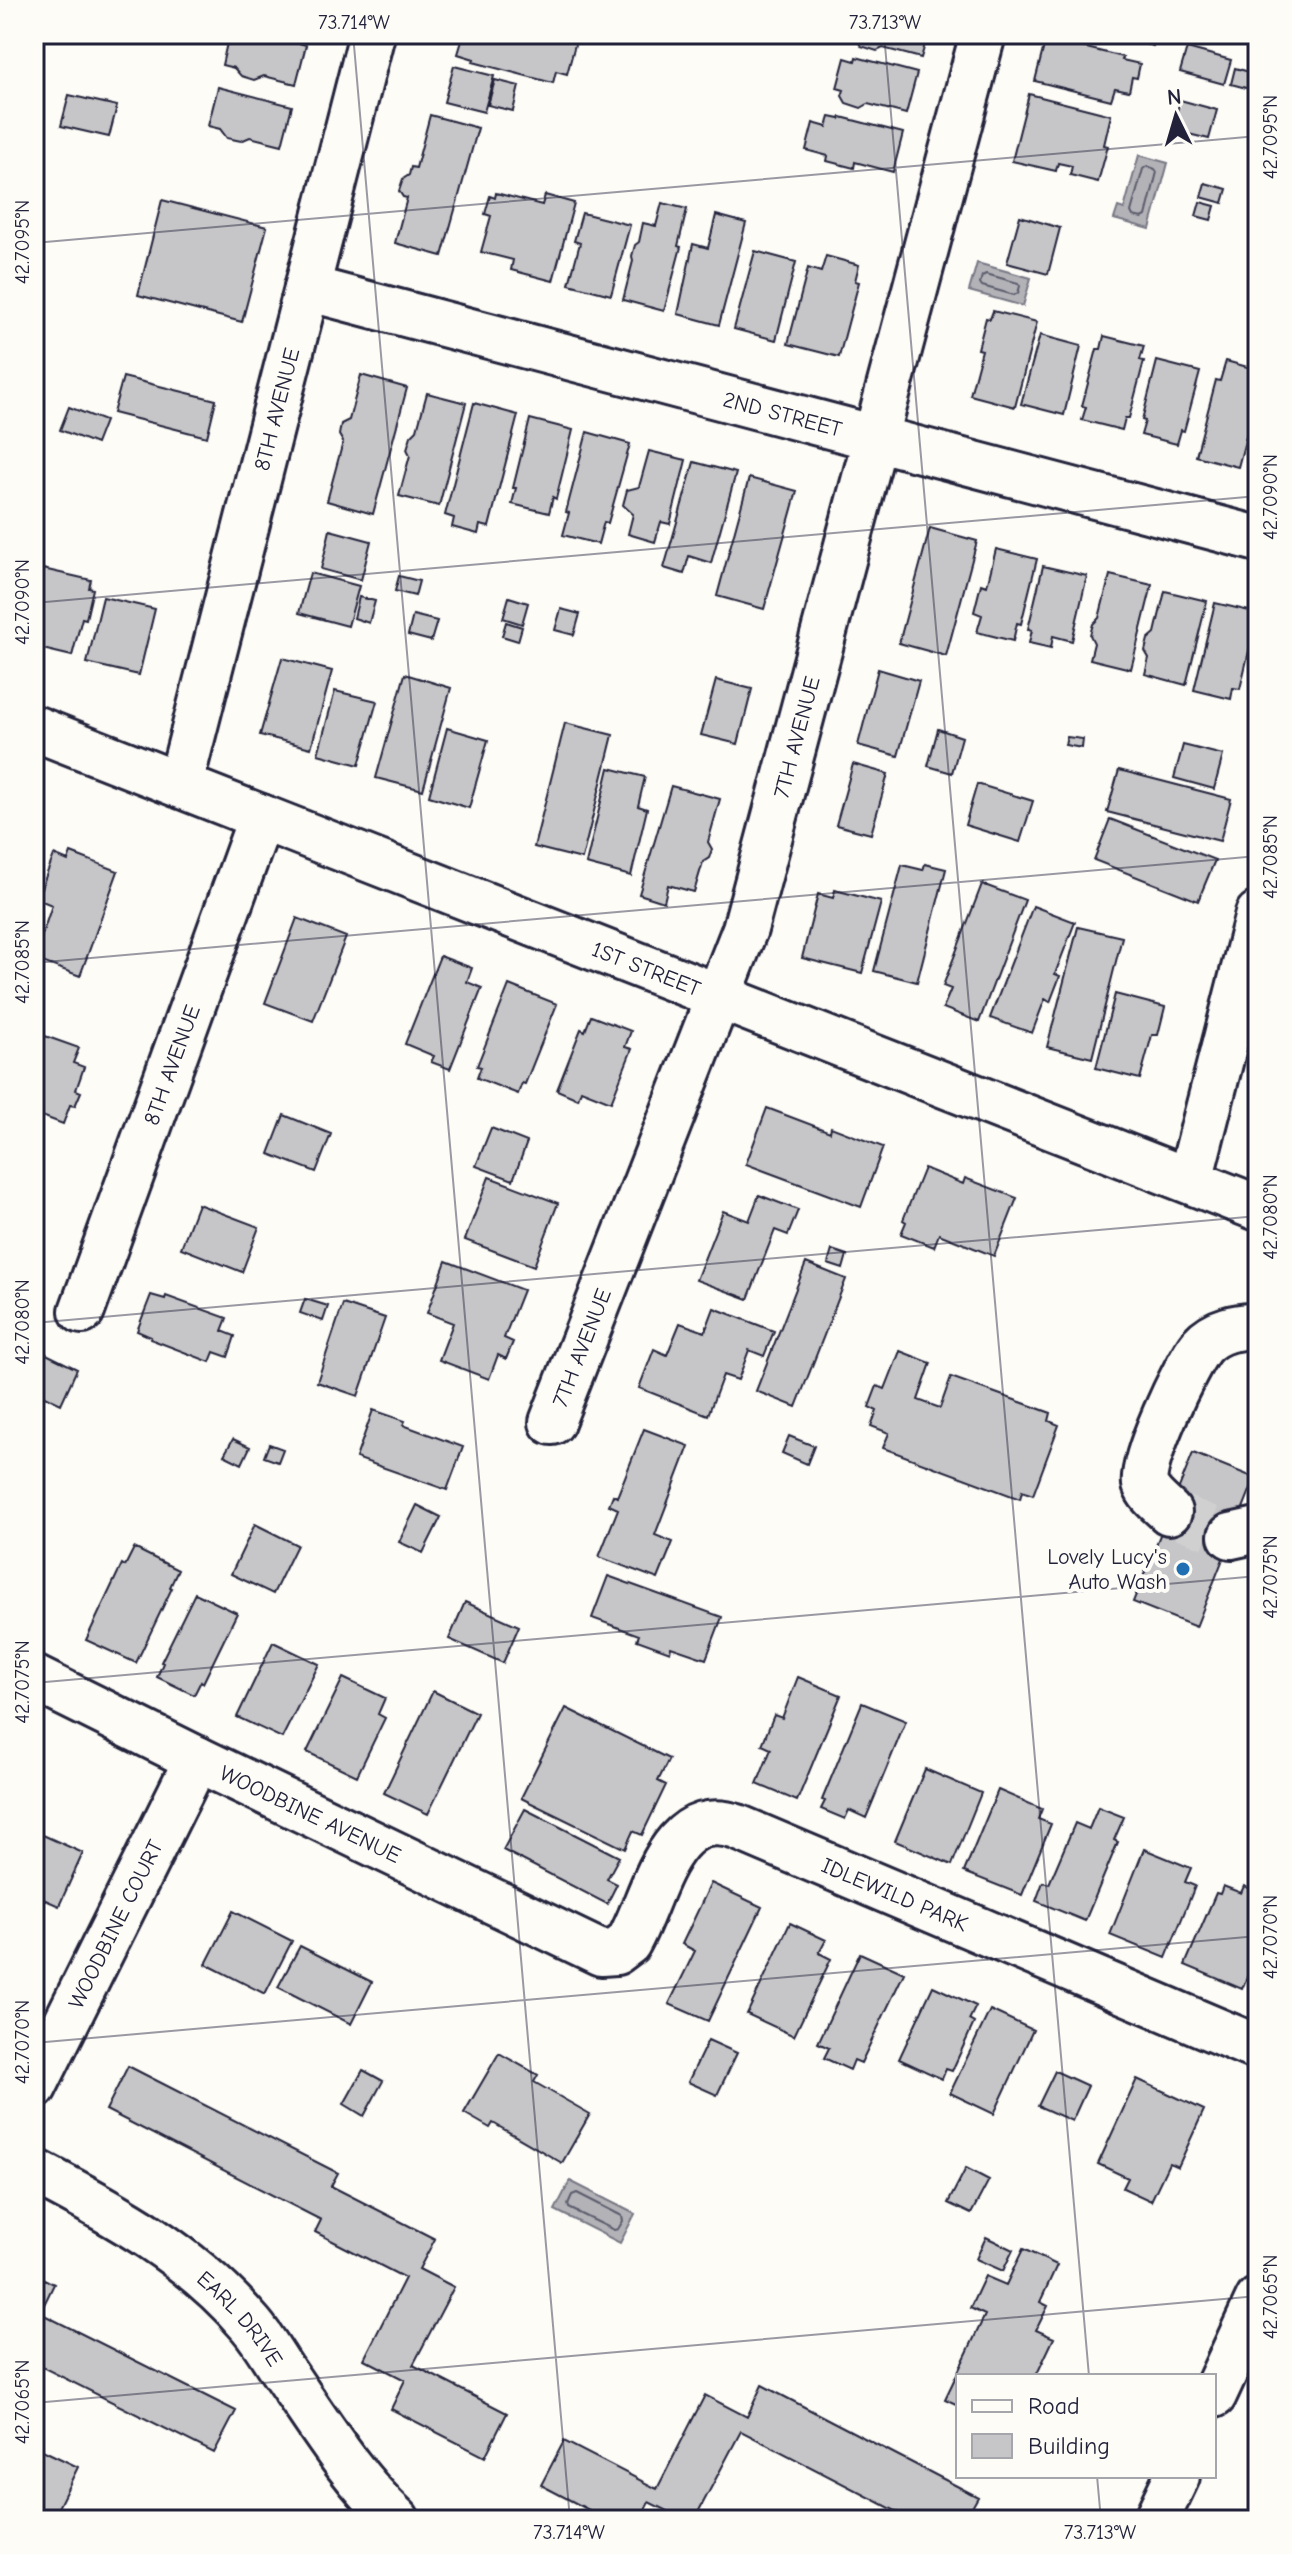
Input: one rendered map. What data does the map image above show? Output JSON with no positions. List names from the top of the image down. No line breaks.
{"streets":{"street":["8TH AVENUE","2ND STREET","7TH AVENUE","1ST STREET","WOODBINE AVENUE","IDLEWILD PARK","WOODBINE COURT","EARL DRIVE"]},"crossings":[["8TH AVENUE","2ND STREET"],["8TH AVENUE","1ST STREET"],["2ND STREET","7TH AVENUE"],["7TH AVENUE","1ST STREET"],["WOODBINE AVENUE","IDLEWILD PARK"],["WOODBINE AVENUE","WOODBINE COURT"]],"places":["Lovely Lucy's Auto Wash"],"legend":["Road","Building"],"north":"top","coordinates":["73.714°W","73.713°W","42.7095°N","42.7090°N","42.7085°N","42.7080°N","42.7075°N","42.7070°N","42.7065°N"]}
